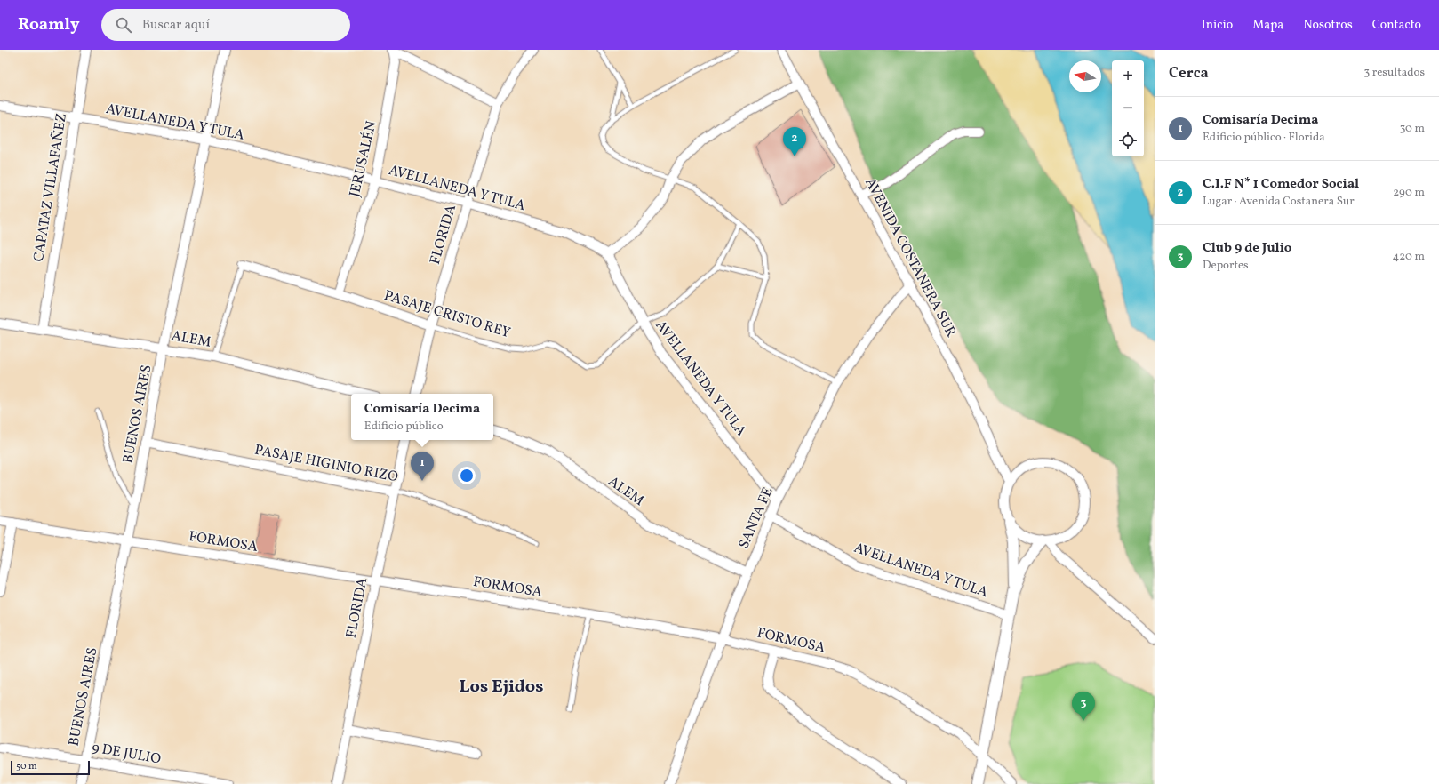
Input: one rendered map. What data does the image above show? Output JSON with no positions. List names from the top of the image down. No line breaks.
{"streets":{"street":["AVELLANEDA Y TULA","JERUSALÉN","CAPATAZ VILLAFAÑEZ","FLORIDA","AVENIDA COSTANERA SUR","PASAJE CRISTO REY","ALEM","BUENOS AIRES","PASAJE HIGINIO RIZO","SANTA FE","FORMOSA","9 DE JULIO"]},"crossings":[["AVELLANEDA Y TULA","JERUSALÉN"],["AVELLANEDA Y TULA","CAPATAZ VILLAFAÑEZ"],["AVELLANEDA Y TULA","FLORIDA"],["AVELLANEDA Y TULA","PASAJE CRISTO REY"],["AVELLANEDA Y TULA","BUENOS AIRES"],["AVELLANEDA Y TULA","SANTA FE"],["JERUSALÉN","PASAJE CRISTO REY"],["CAPATAZ VILLAFAÑEZ","ALEM"],["FLORIDA","PASAJE CRISTO REY"],["FLORIDA","PASAJE HIGINIO RIZO"],["FLORIDA","FORMOSA"],["AVENIDA COSTANERA SUR","SANTA FE"],["PASAJE CRISTO REY","ALEM"],["ALEM","BUENOS AIRES"],["ALEM","SANTA FE"],["BUENOS AIRES","PASAJE HIGINIO RIZO"],["BUENOS AIRES","FORMOSA"],["BUENOS AIRES","9 DE JULIO"],["SANTA FE","FORMOSA"]],"districts":["Los Ejidos"],"scale_bar":"50 m","north":"left","page":{"header":"Roamly","search":"Buscar aquí","nav":["Inicio","Mapa","Nosotros","Contacto"],"heading":["Cerca","3 resultados"],"map_buttons":["+","−"],"list":[{"mark":"1","name":"Comisaría Decima","note":"Edificio público · Florida","value":"30 m"},{"mark":"2","name":"C.I.F N* 1 Comedor Social","note":"Lugar · Avenida Costanera Sur","value":"290 m"},{"mark":"3","name":"Club 9 de Julio","note":"Deportes","value":"420 m"}],"pins":["2","1","3"],"popup":["Comisaría Decima","Edificio público"],"scale":"50 m"}}
